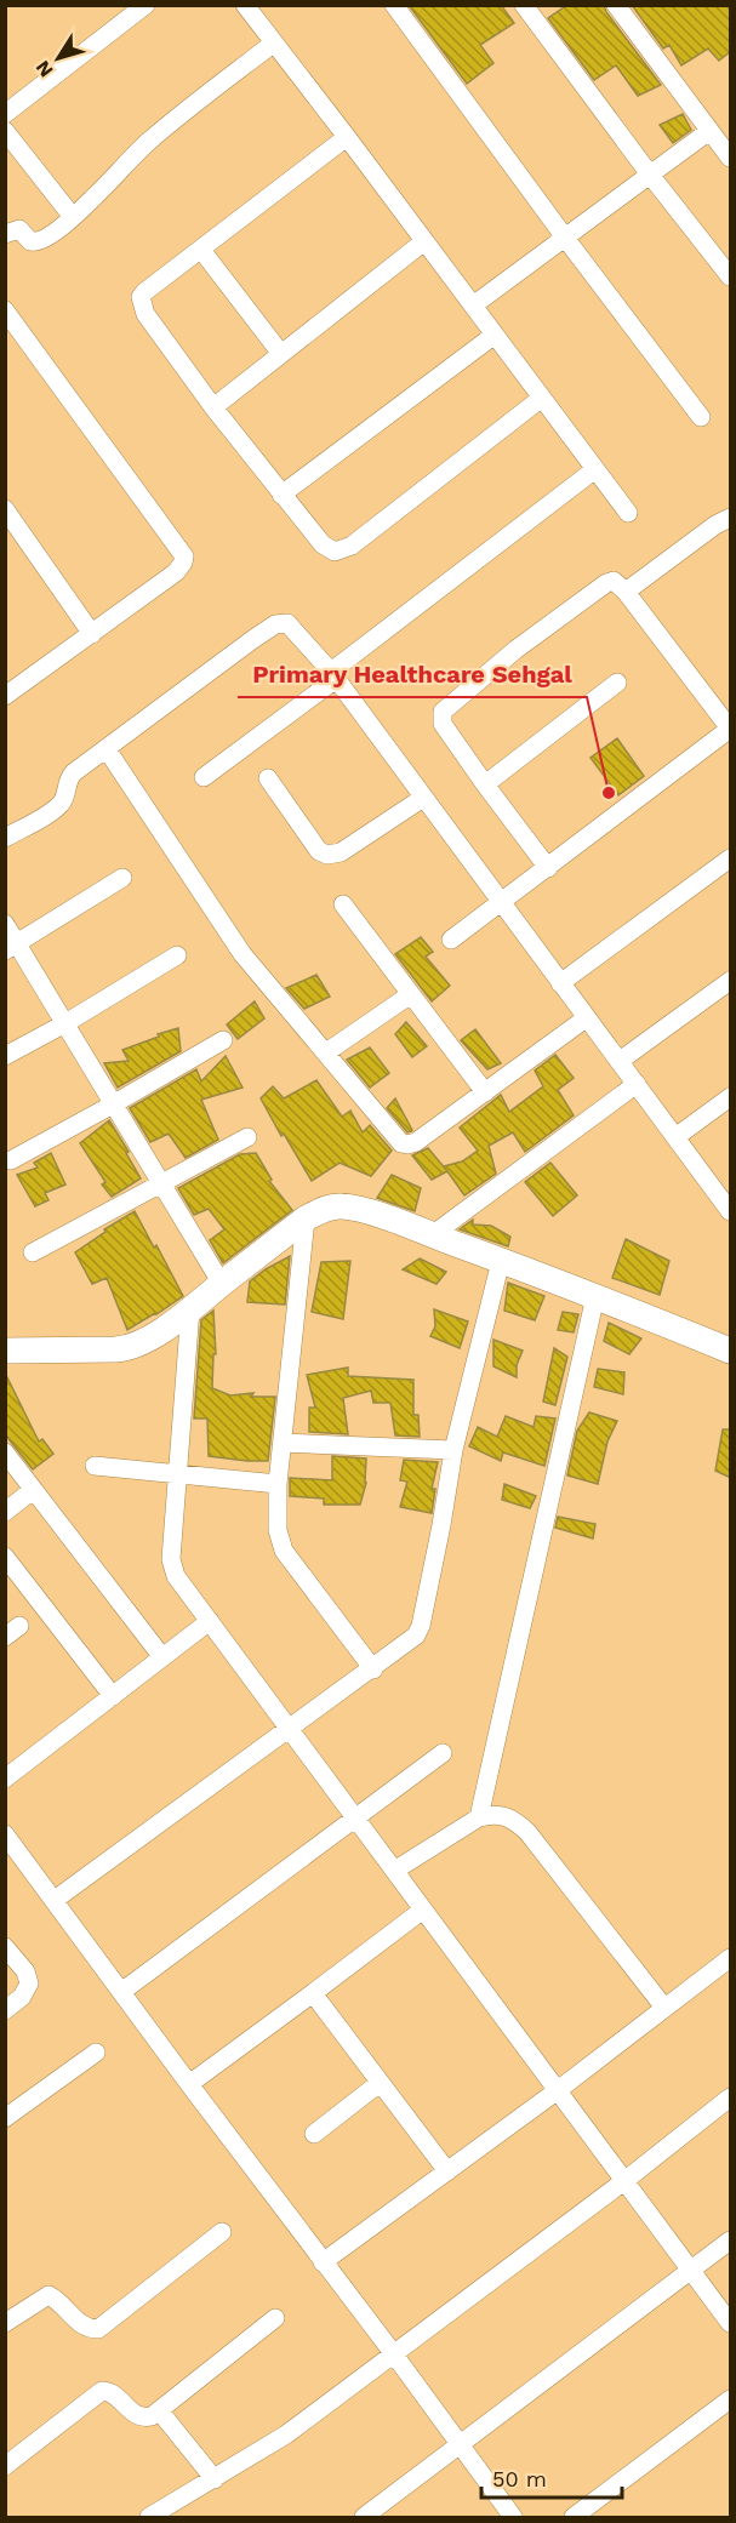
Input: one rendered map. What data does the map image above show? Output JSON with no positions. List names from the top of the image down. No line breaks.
{"places":["Primary Healthcare Sehgal"],"scale_bar":"50 m","north":"bottom left"}
